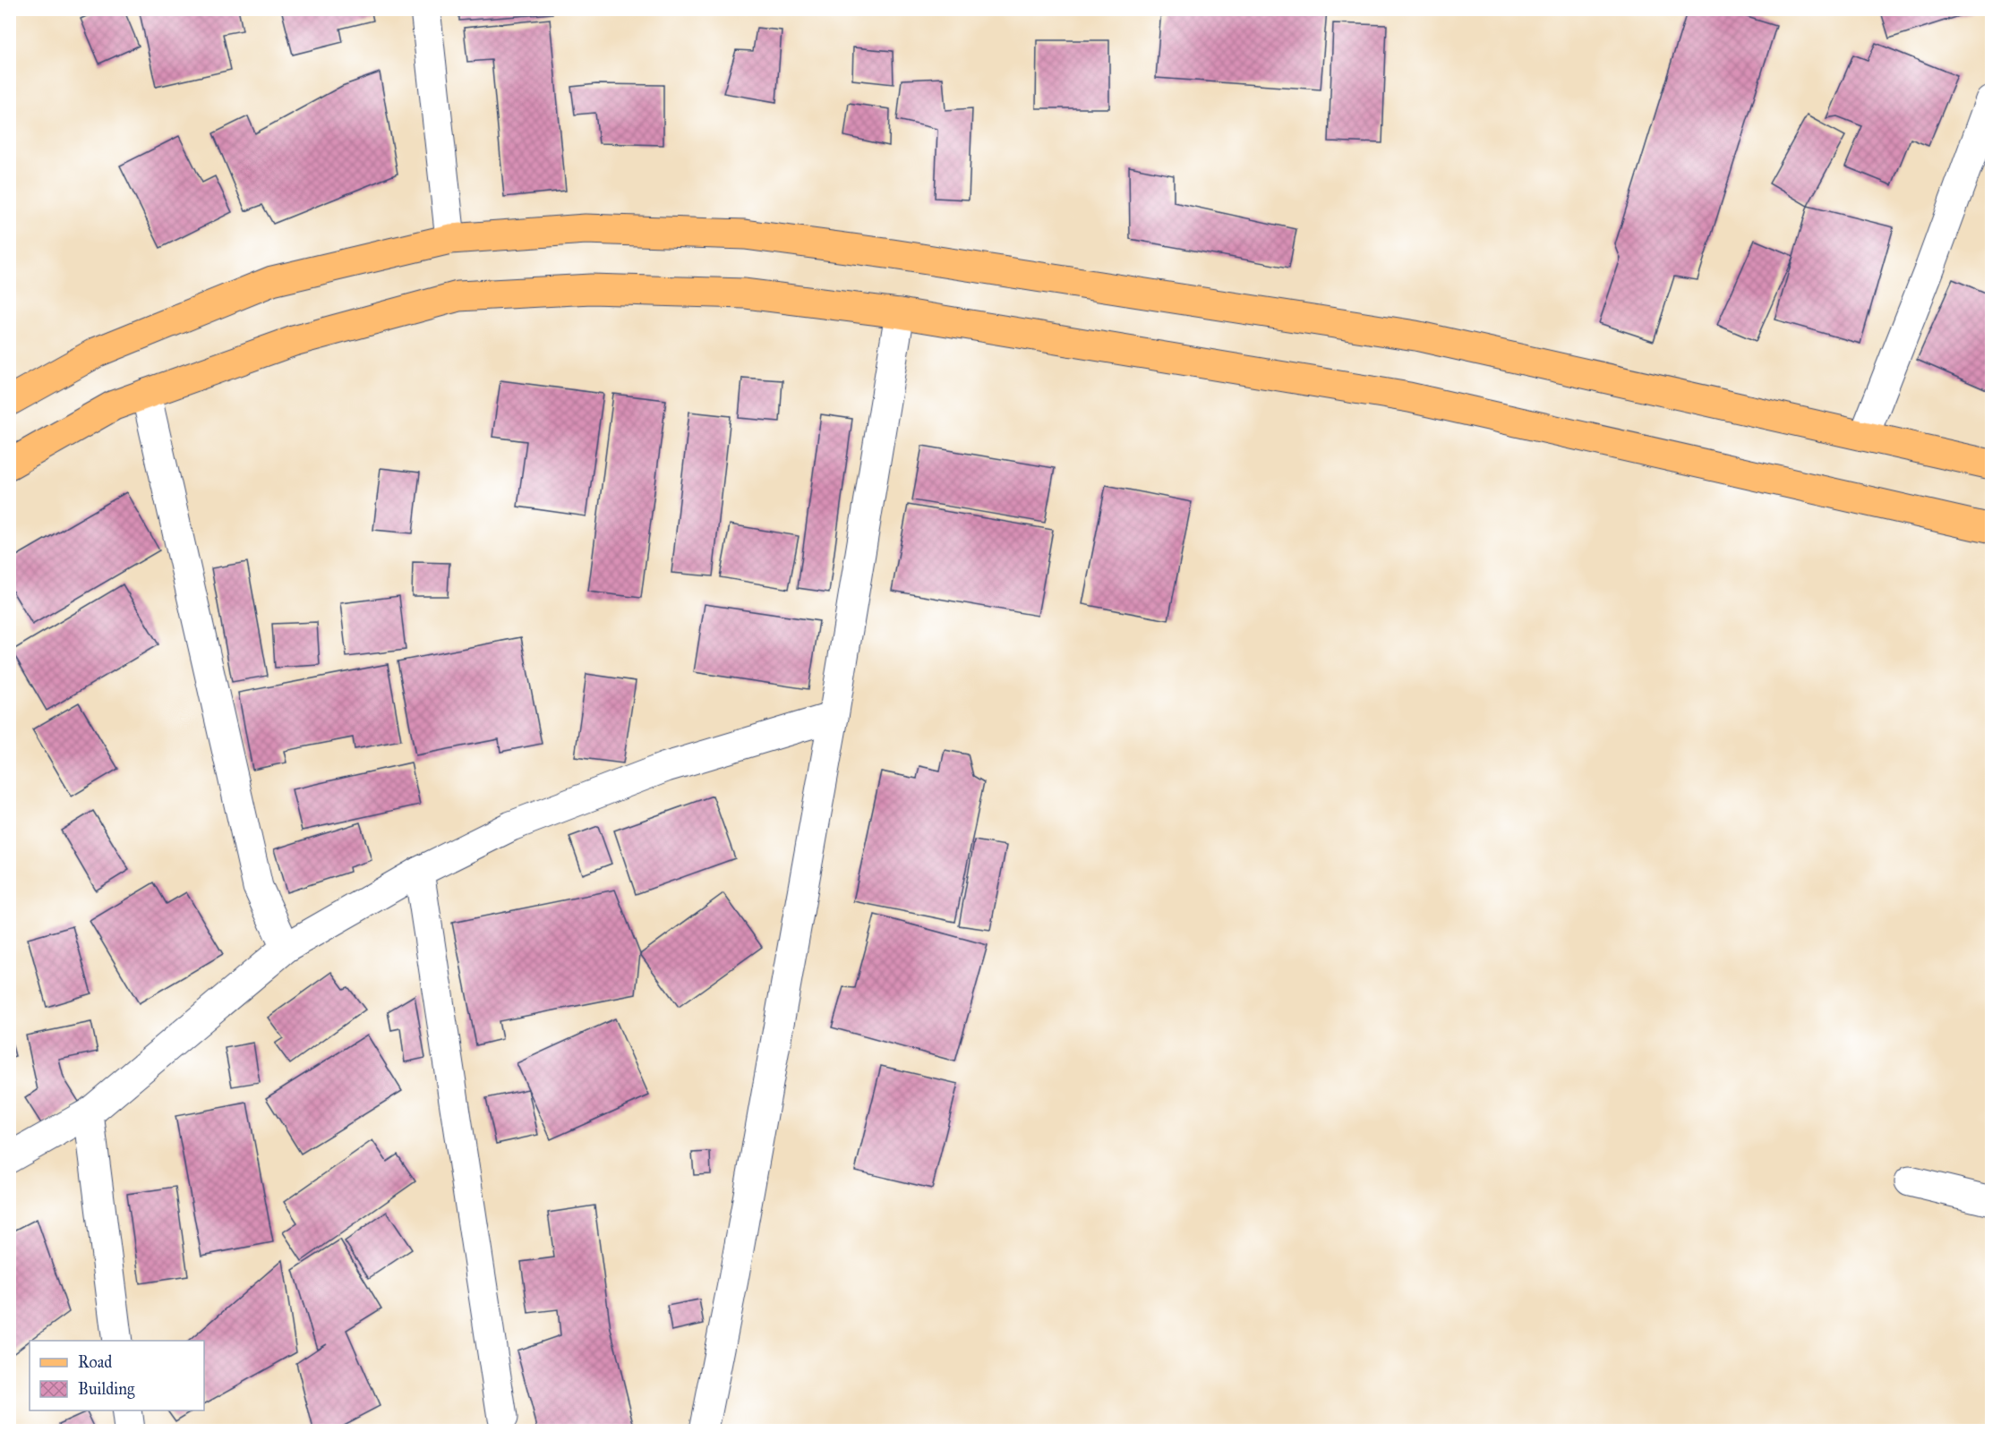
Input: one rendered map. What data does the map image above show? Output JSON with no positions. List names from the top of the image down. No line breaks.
{"legend":["Road","Building"]}
